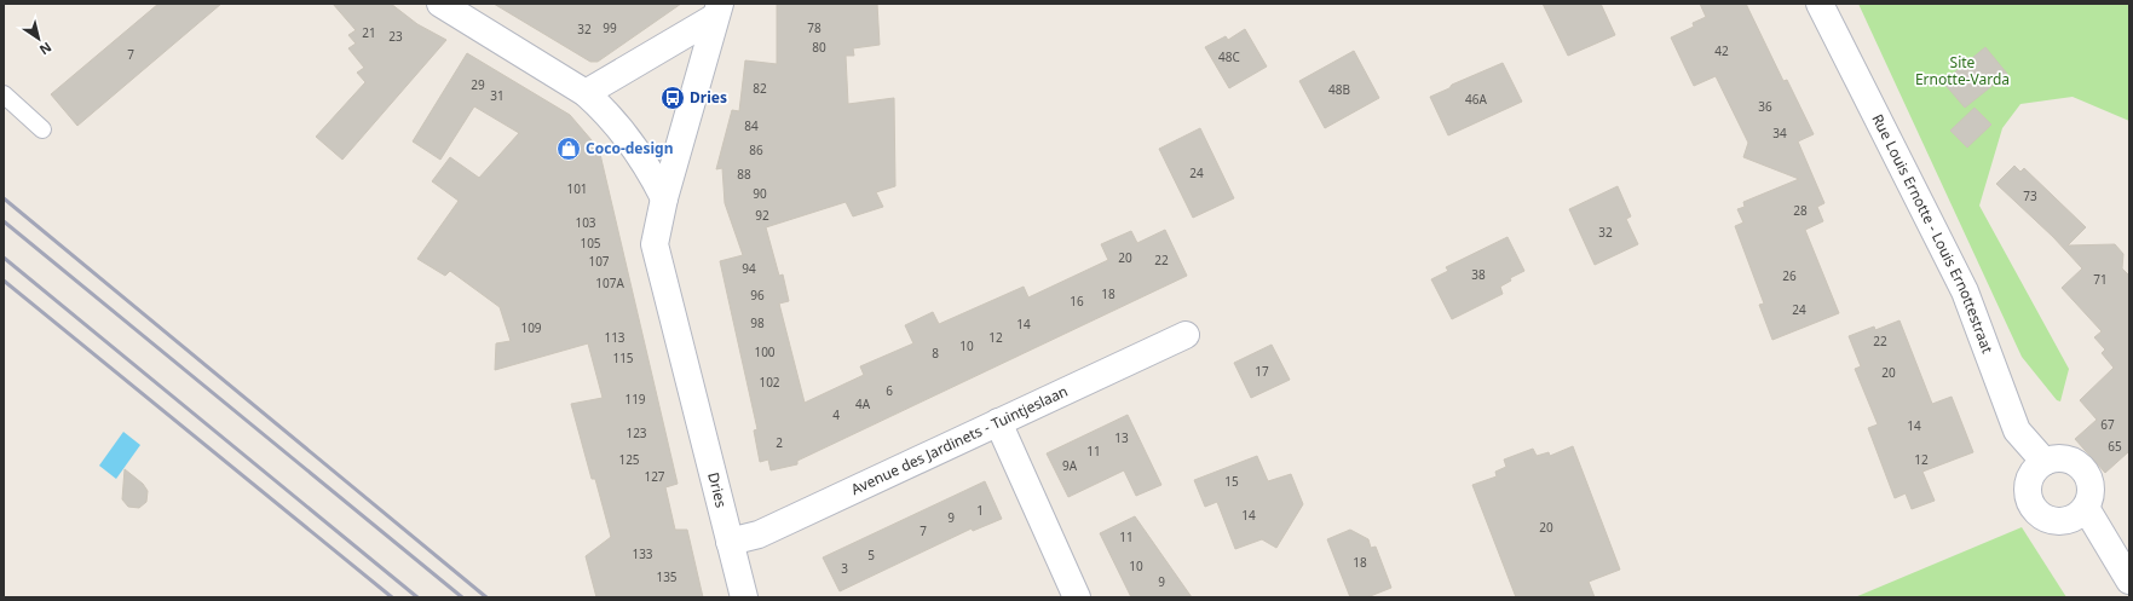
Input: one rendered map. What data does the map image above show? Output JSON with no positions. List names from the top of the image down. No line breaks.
{"streets":{"street":["Rue Louis Ernotte - Louis Ernottestraat","Avenue des Jardinets - Tuintjeslaan","Dries"]},"crossings":[["Avenue des Jardinets - Tuintjeslaan","Dries"]],"parks":["Site Ernotte-Varda"],"places":{"bus stop":["Dries"],"shop":["Coco-design"]},"house_numbers":["99","78","32","21","23","80","42","7","48C","29","82","48B","31","46A","36","84","34","86","24","88","101","90","73","28","92","103","32","105","20","22","107","94","38","26","71","107A","18","96","16","24","98","14","109","113","12","22","10","100","8","115","17","20","102","6","119","4A","4","67","14","123","13","2","65","11","125","12","9A","127","15","1","14","9","20","7","11","133","5","18","10","3","135","9"],"north":"bottom right"}
